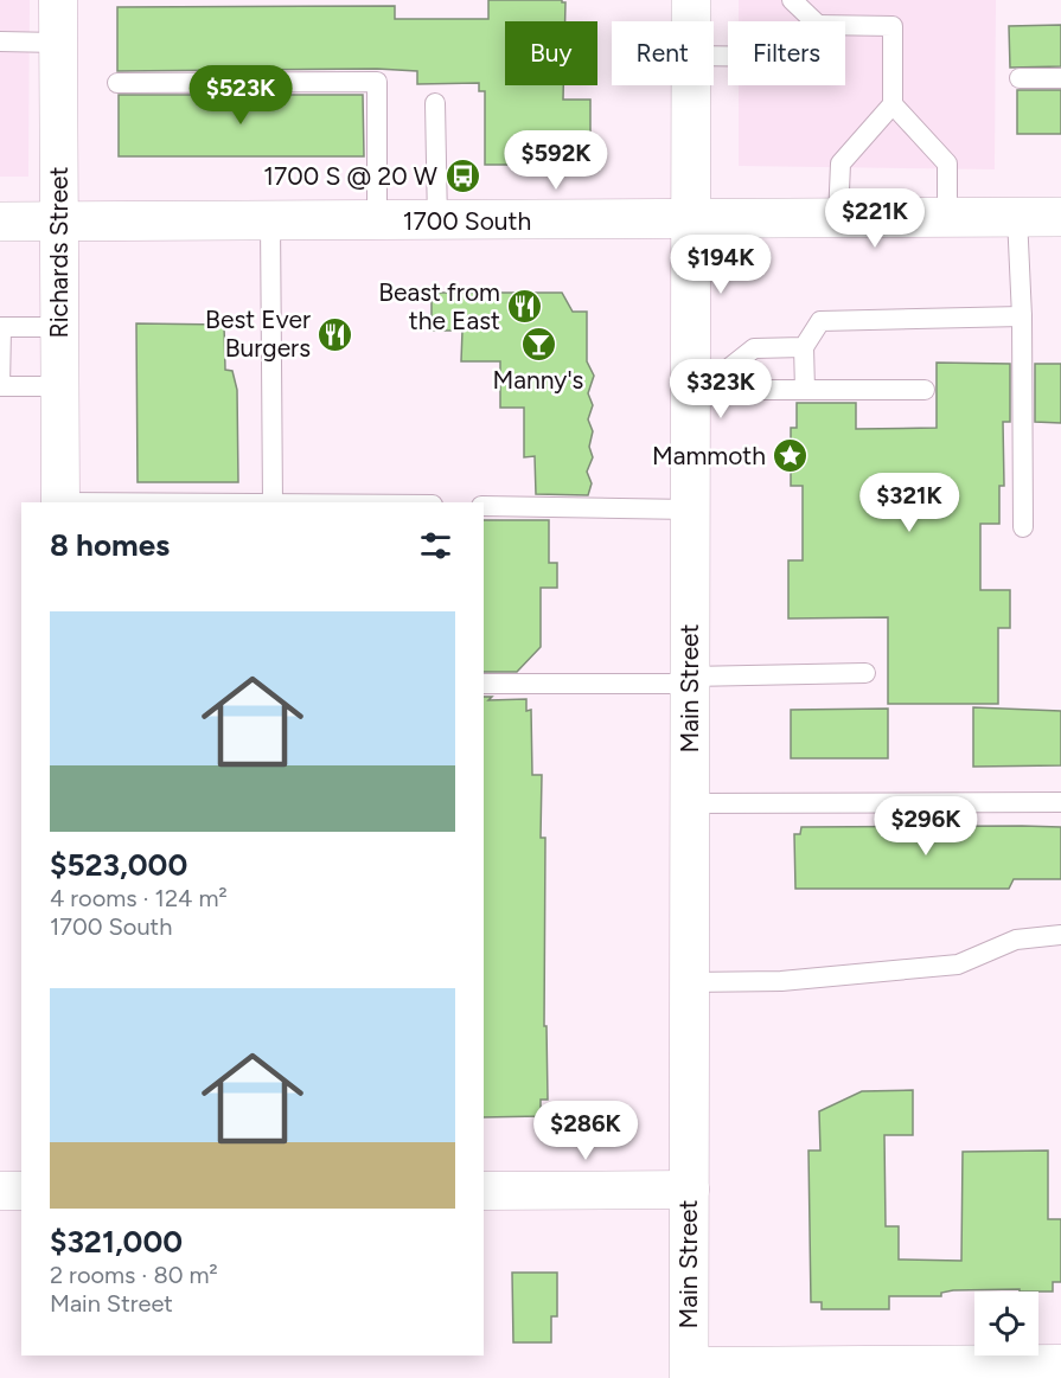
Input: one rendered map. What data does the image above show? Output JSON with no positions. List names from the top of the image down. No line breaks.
{"streets":{"street":["1700 South","Richards Street","Main Street"]},"crossings":[["1700 South","Richards Street"],["1700 South","Main Street"]],"places":{"bus stop":["1700 S @ 20 W"],"restaurant":["Beast from the East","Best Ever Burgers"],"bar":["Manny's"],"place":["Mammoth"]},"page":{"chip":["Buy","Rent","Filters"],"price":["$523K","$592K","$221K","$194K","$323K","$321K","$296K","$286K"],"heading":"8 homes","list":[{"name":"$523,000","note":"4 rooms · 124 m² · 1700 South"},{"name":"$321,000","note":"2 rooms · 80 m² · Main Street"}]}}
